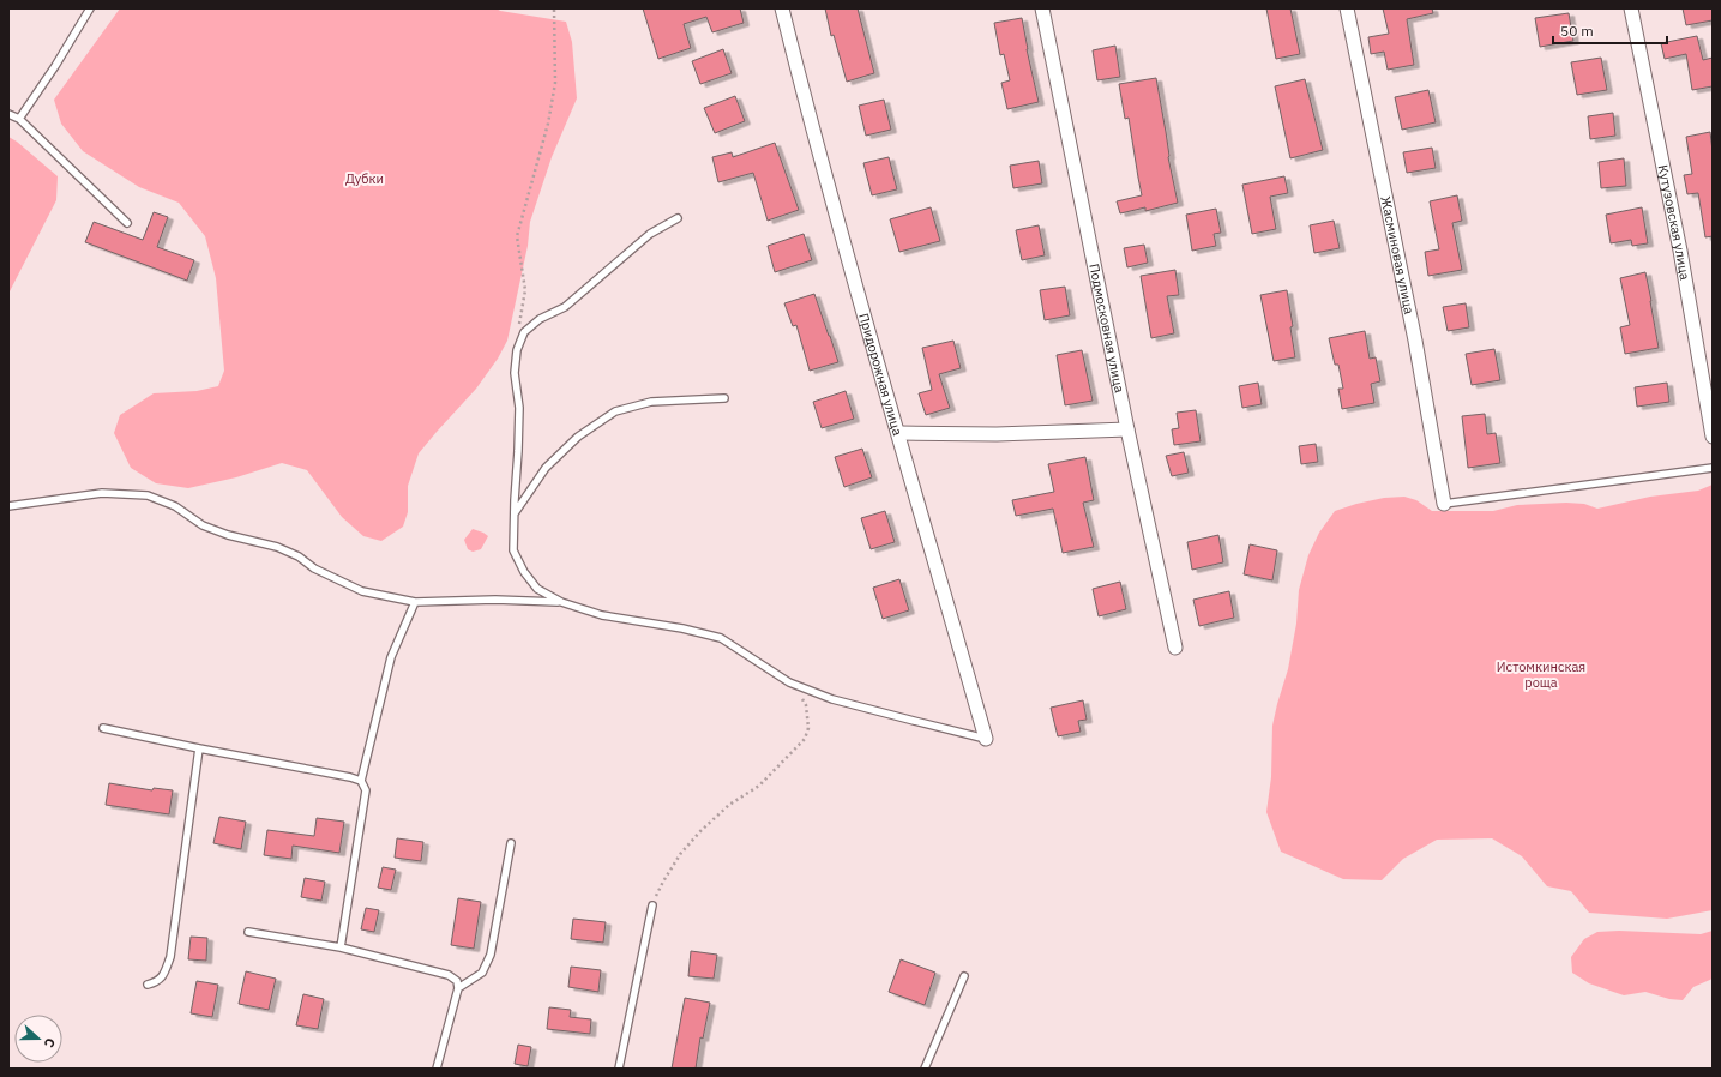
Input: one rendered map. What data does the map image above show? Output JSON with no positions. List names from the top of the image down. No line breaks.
{"streets":{"street":["Кутузовская улица","Жасминовая улица","Подмосковная улица","Придорожная улица"]},"parks":["Дубки","Истомкинская роща"],"scale_bar":"50 m","north":"right"}
